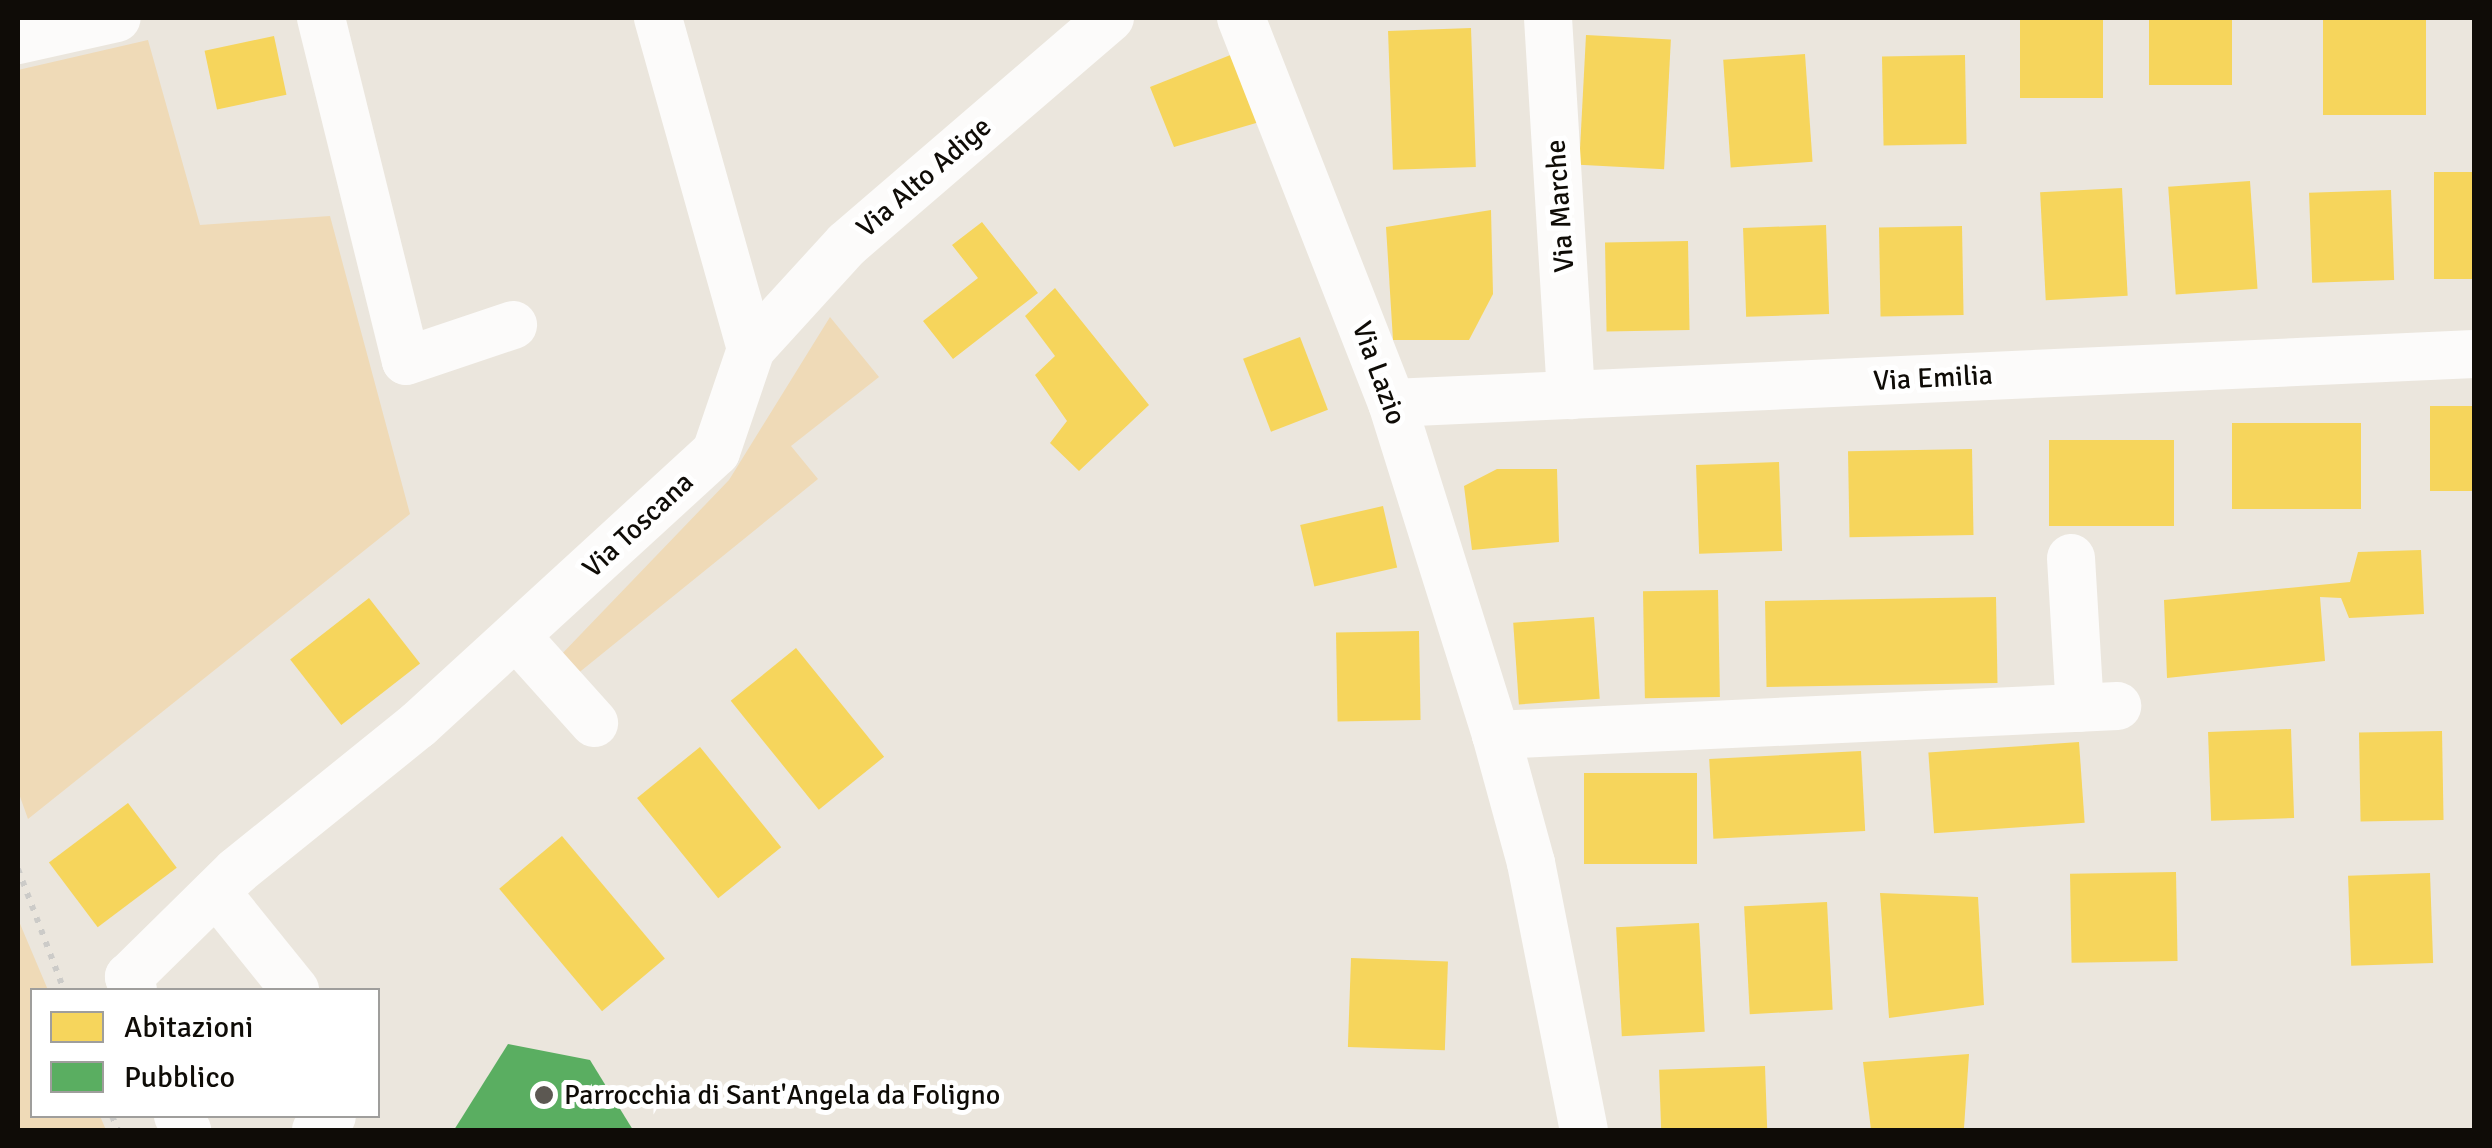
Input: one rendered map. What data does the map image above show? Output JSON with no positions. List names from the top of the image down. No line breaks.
{"streets":{"street":["Via Alto Adige","Via Marche","Via Lazio","Via Emilia","Via Toscana"]},"crossings":[["Via Alto Adige","Via Toscana"],["Via Marche","Via Emilia"],["Via Lazio","Via Emilia"]],"places":["Parrocchia di Sant'Angela da Foligno"],"legend":["Abitazioni","Pubblico"]}
